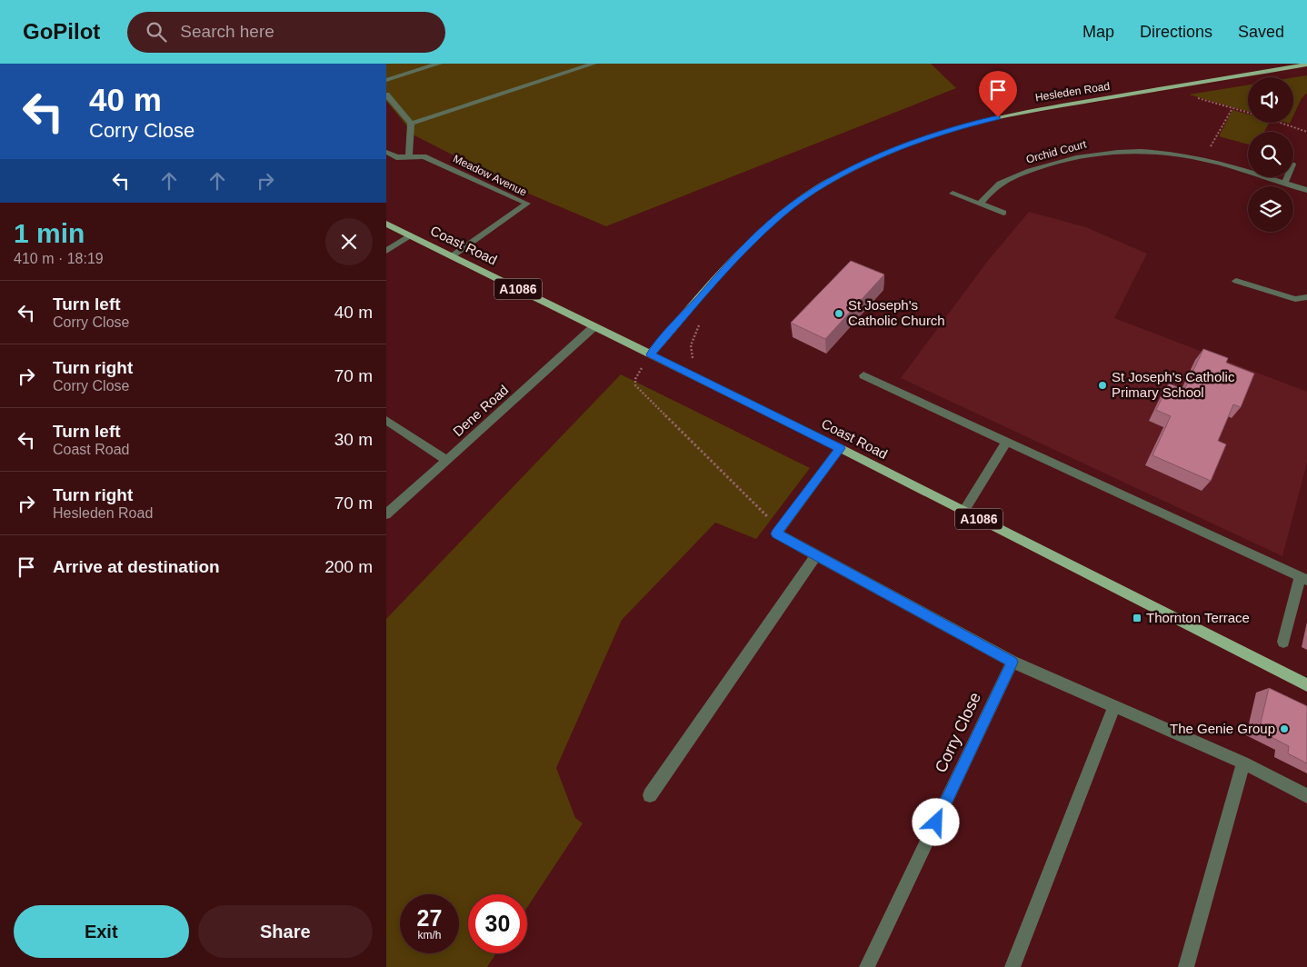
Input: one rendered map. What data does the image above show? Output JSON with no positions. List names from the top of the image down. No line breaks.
{"streets":{"main road":["Hesleden Road","Coast Road","A1086"],"street":["Orchid Court","Meadow Avenue","Dene Road","Corry Close"]},"crossings":[["Hesleden Road","Coast Road"],["Meadow Avenue","Coast Road"],["Coast Road","Dene Road"]],"places":{"other":["St Joseph's Catholic Church","St Joseph's Catholic Primary School","The Genie Group"],"transit":["Thornton Terrace"]},"page":{"header":"GoPilot","search":"Search here","nav":["Map","Directions","Saved"],"turn":["40 m","Corry Close"],"heading":["1 min","410 m · 18:19"],"list":[{"name":"Turn left","note":"Corry Close","value":"40 m"},{"name":"Turn right","note":"Corry Close","value":"70 m"},{"name":"Turn left","note":"Coast Road","value":"30 m"},{"name":"Turn right","note":"Hesleden Road","value":"70 m"},{"name":"Arrive at destination","value":"200 m"}],"speed":"27 km/h","limit":"30","buttons":["Exit","Share"]}}
